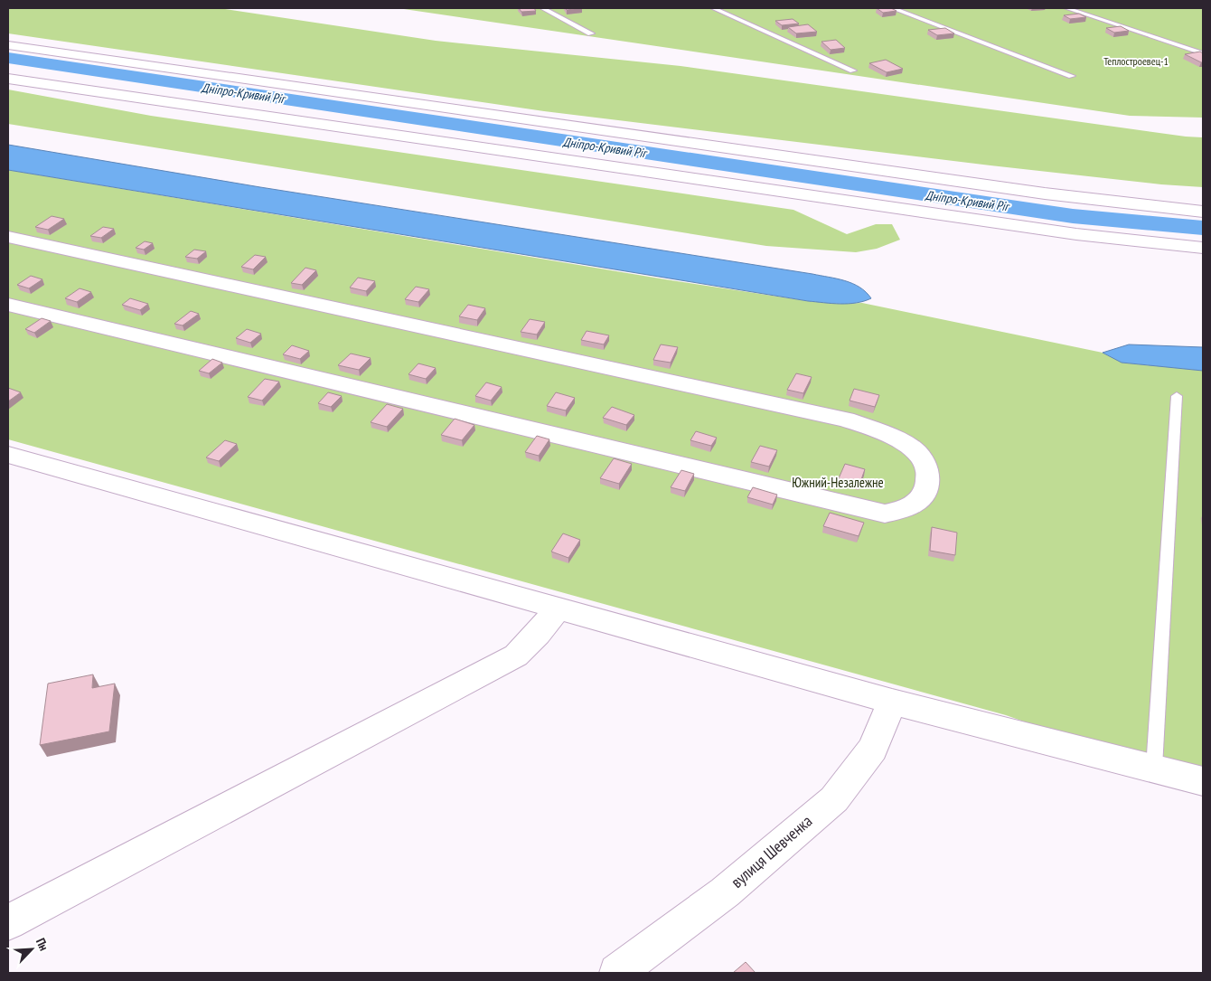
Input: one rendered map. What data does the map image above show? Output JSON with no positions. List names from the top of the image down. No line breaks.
{"streets":{"street":["вулиця Шевченка"]},"water":["Дніпро-Кривий Ріг"],"parks":["Теплостроевец-1","Южний-Незалежне"],"north":"top right"}
